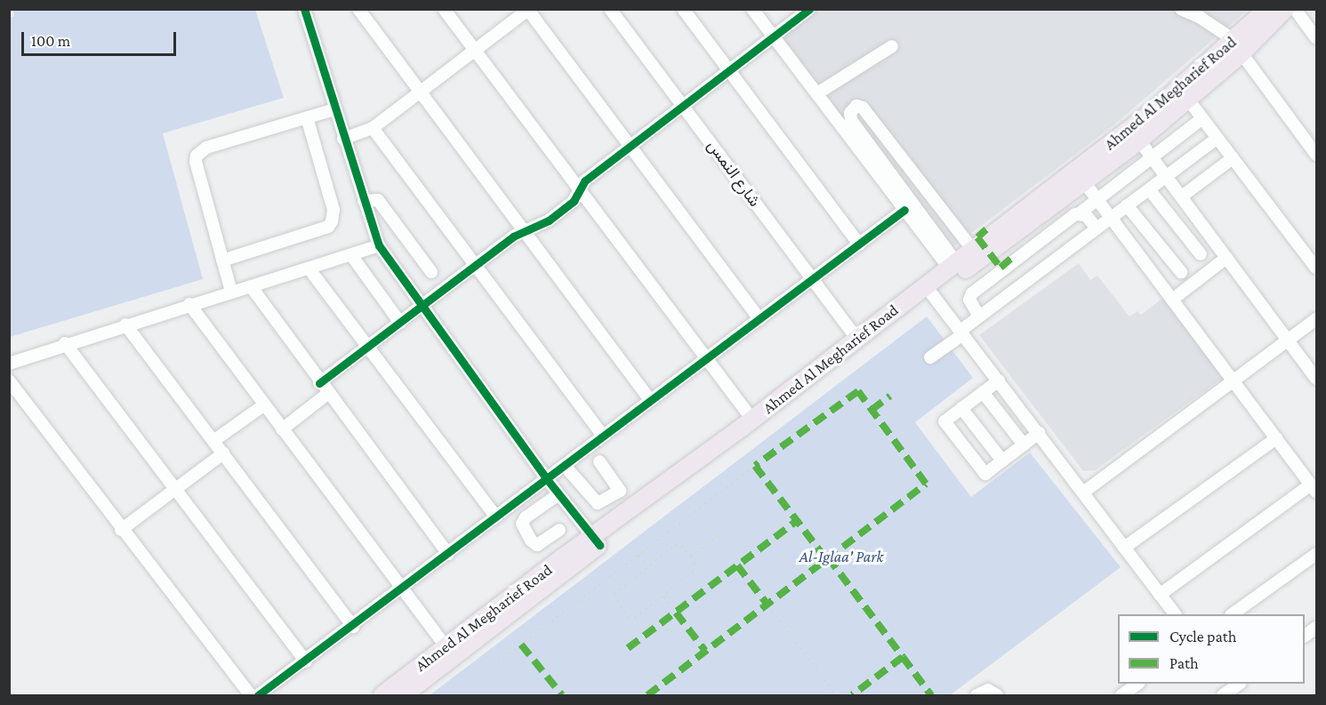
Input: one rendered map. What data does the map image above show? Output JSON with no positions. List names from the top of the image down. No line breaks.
{"streets":{"highway":["Ahmed Al Megharief Road"],"street":["شارع النمس"]},"crossings":[["Ahmed Al Megharief Road","شارع النمس"]],"parks":["Al-Iglaa' Park"],"legend":["Cycle path","Path"],"scale_bar":"100 m"}
